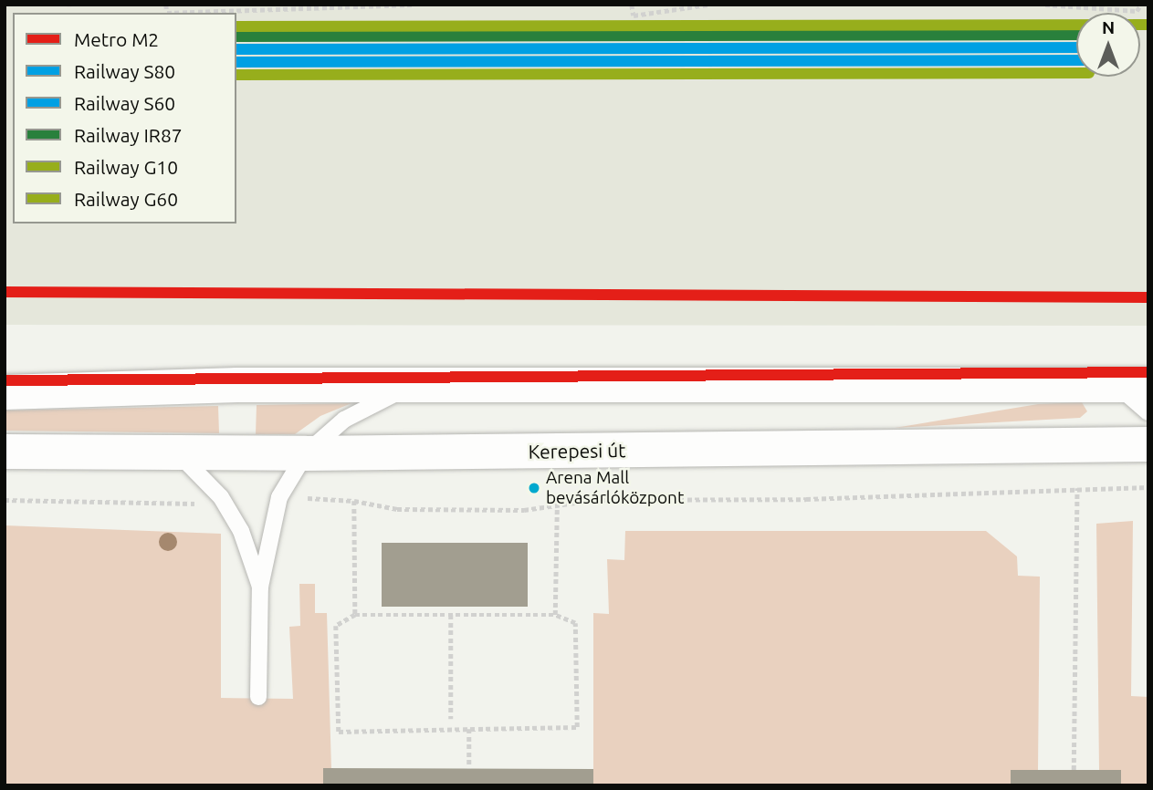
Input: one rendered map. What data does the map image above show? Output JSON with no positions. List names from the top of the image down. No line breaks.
{"streets":{"main road":["Kerepesi út"]},"places":["Arena Mall bevásárlóközpont"],"lines":["rail line G10","rail line IR87","rail line S80","rail line S60","rail line G60","metro line M2"],"legend":["Metro M2","Railway S80","Railway S60","Railway IR87","Railway G10","Railway G60"],"north":"top"}
